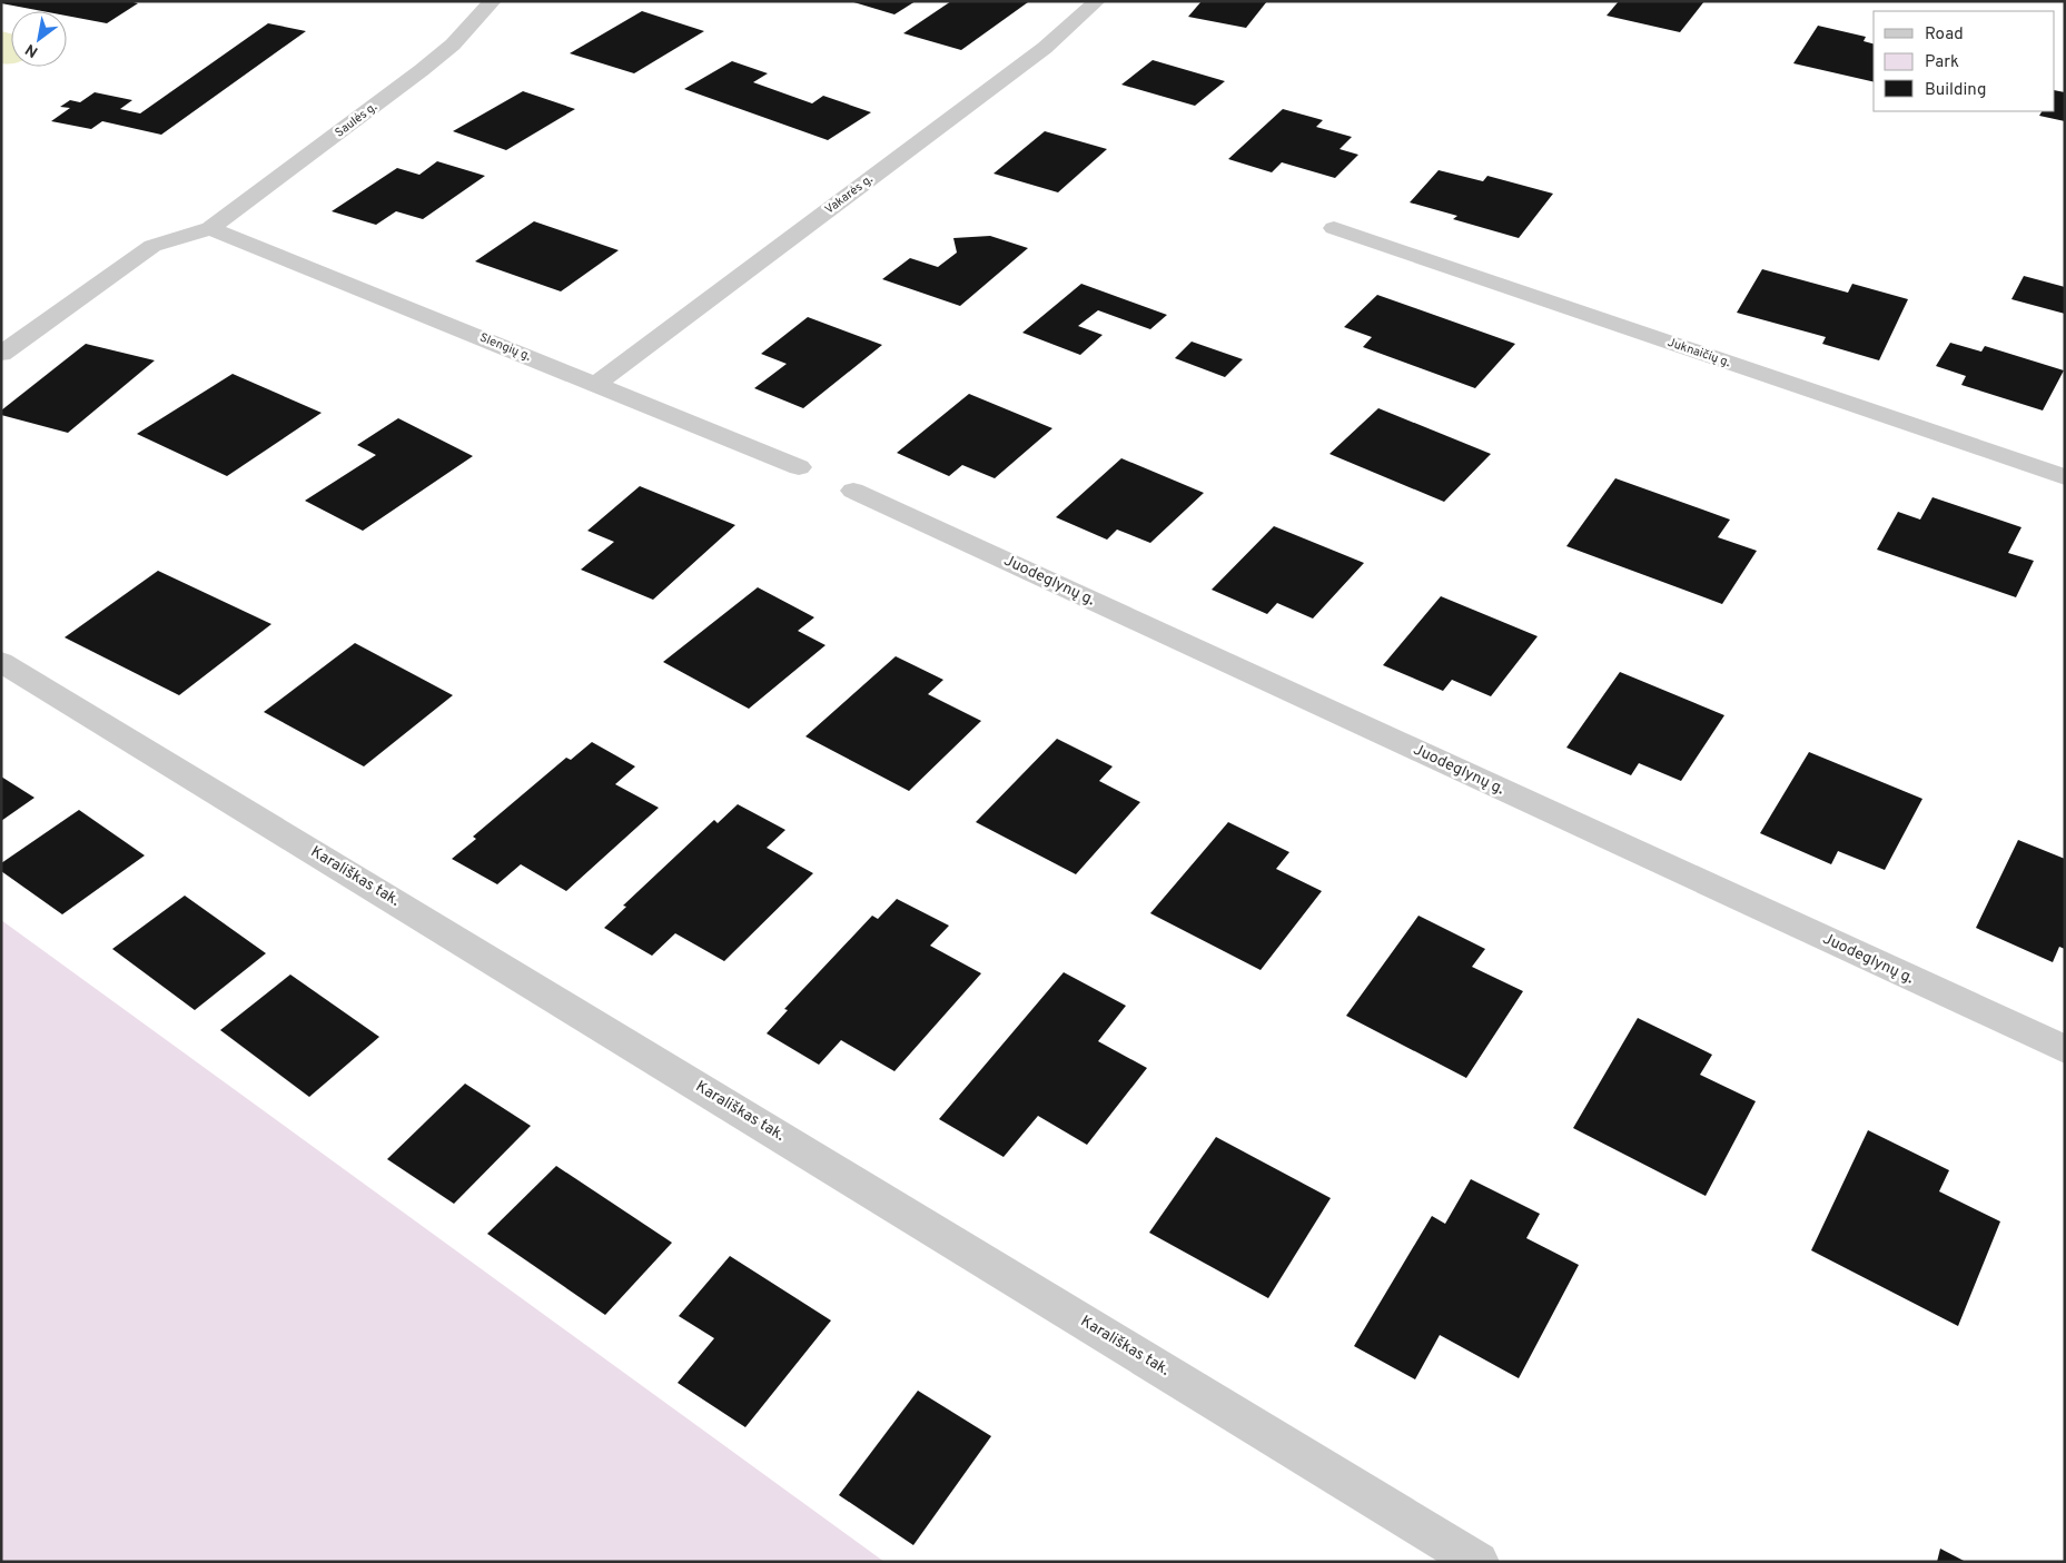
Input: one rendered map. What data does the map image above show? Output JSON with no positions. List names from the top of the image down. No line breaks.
{"streets":{"street":["Saulės g.","Vakarės g.","Slengių g.","Juknaičių g.","Juodeglynų g.","Karališkas tak."]},"crossings":[["Saulės g.","Slengių g."],["Vakarės g.","Slengių g."]],"legend":["Road","Park","Building"],"north":"bottom left"}
